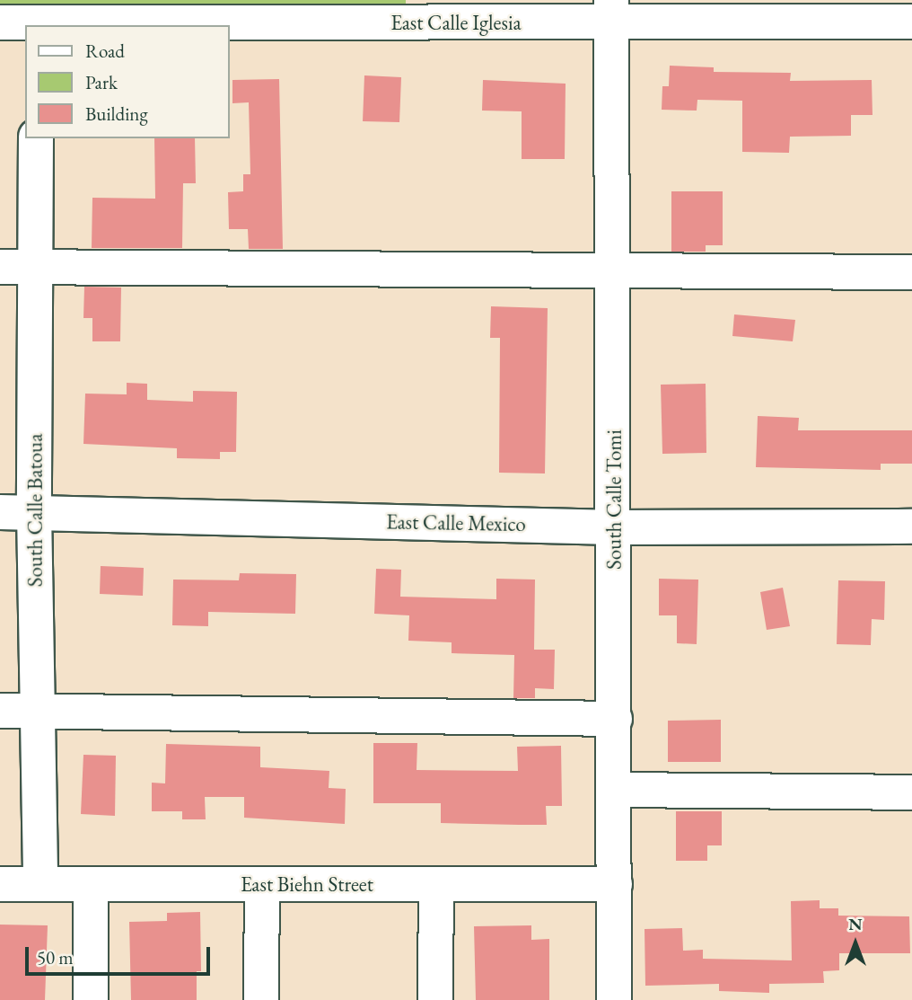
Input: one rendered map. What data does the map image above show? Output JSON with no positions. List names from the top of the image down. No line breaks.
{"streets":{"street":["East Calle Iglesia","South Calle Tomi","South Calle Batoua","East Calle Mexico","East Biehn Street"]},"crossings":[["East Calle Iglesia","South Calle Tomi"],["South Calle Tomi","East Calle Mexico"],["South Calle Tomi","East Biehn Street"],["South Calle Batoua","East Calle Mexico"],["South Calle Batoua","East Biehn Street"]],"legend":["Road","Park","Building"],"scale_bar":"50 m","north":"top"}
